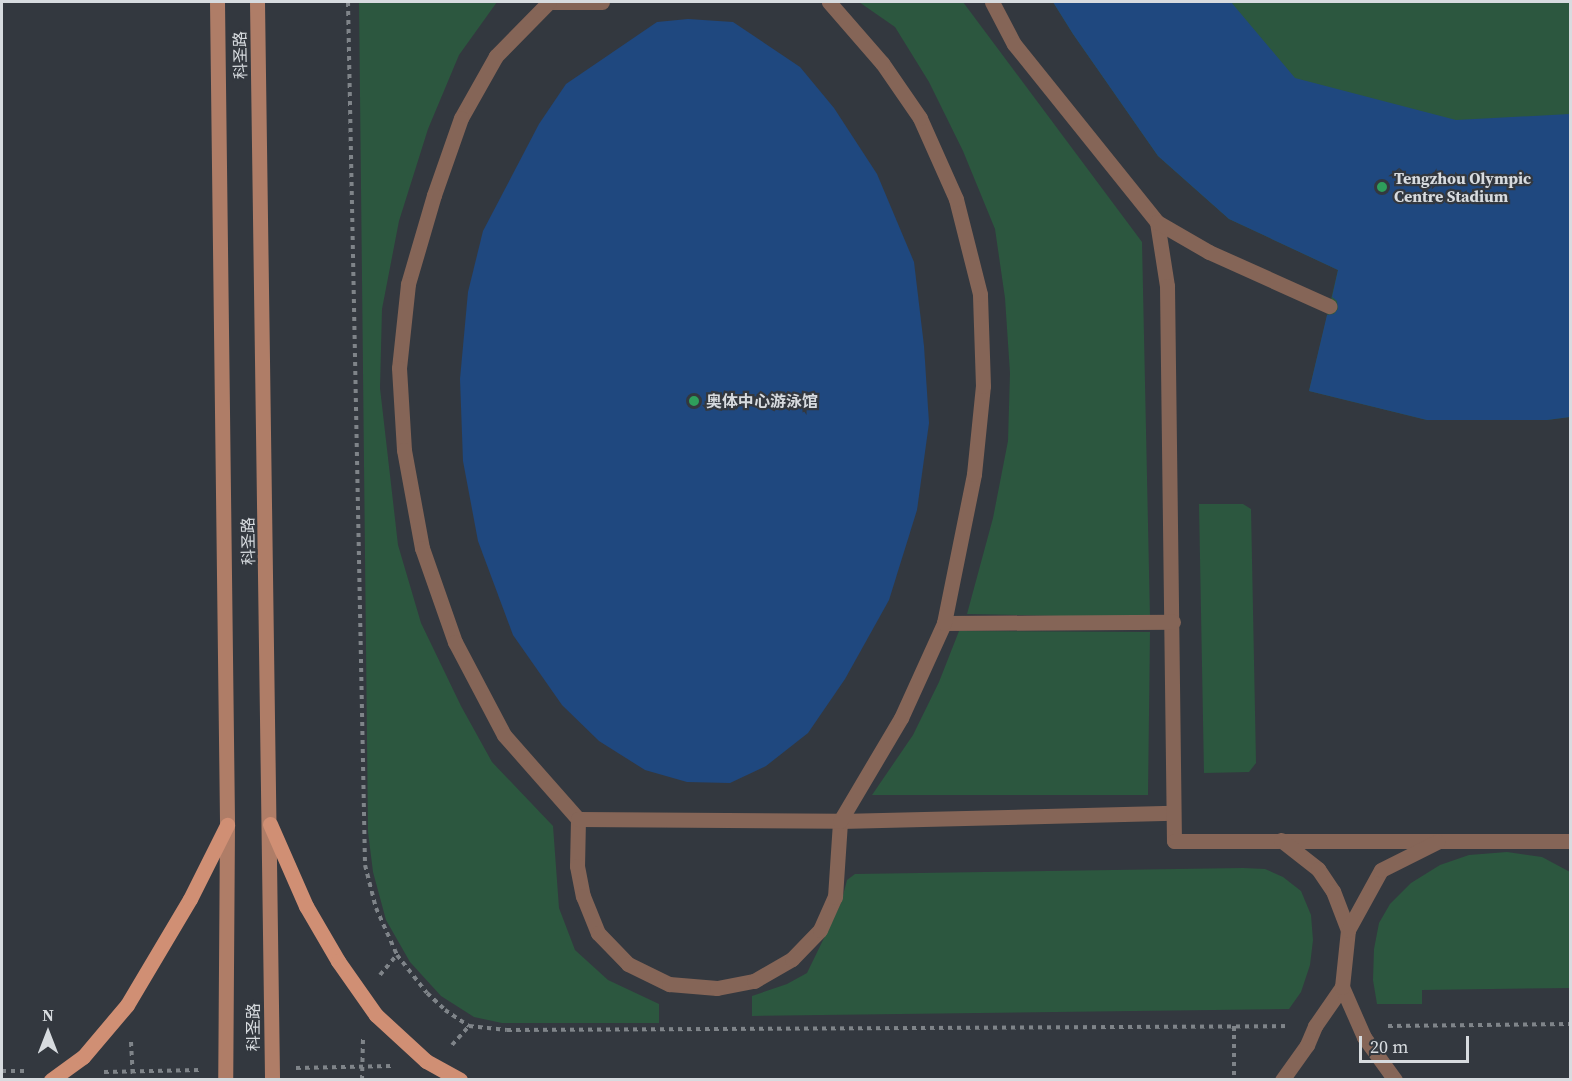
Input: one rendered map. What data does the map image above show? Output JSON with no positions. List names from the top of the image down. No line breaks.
{"streets":{"street":["科圣路"]},"places":["Tengzhou Olympic Centre Stadium","奥体中心游泳馆"],"scale_bar":"20 m","north":"top"}
